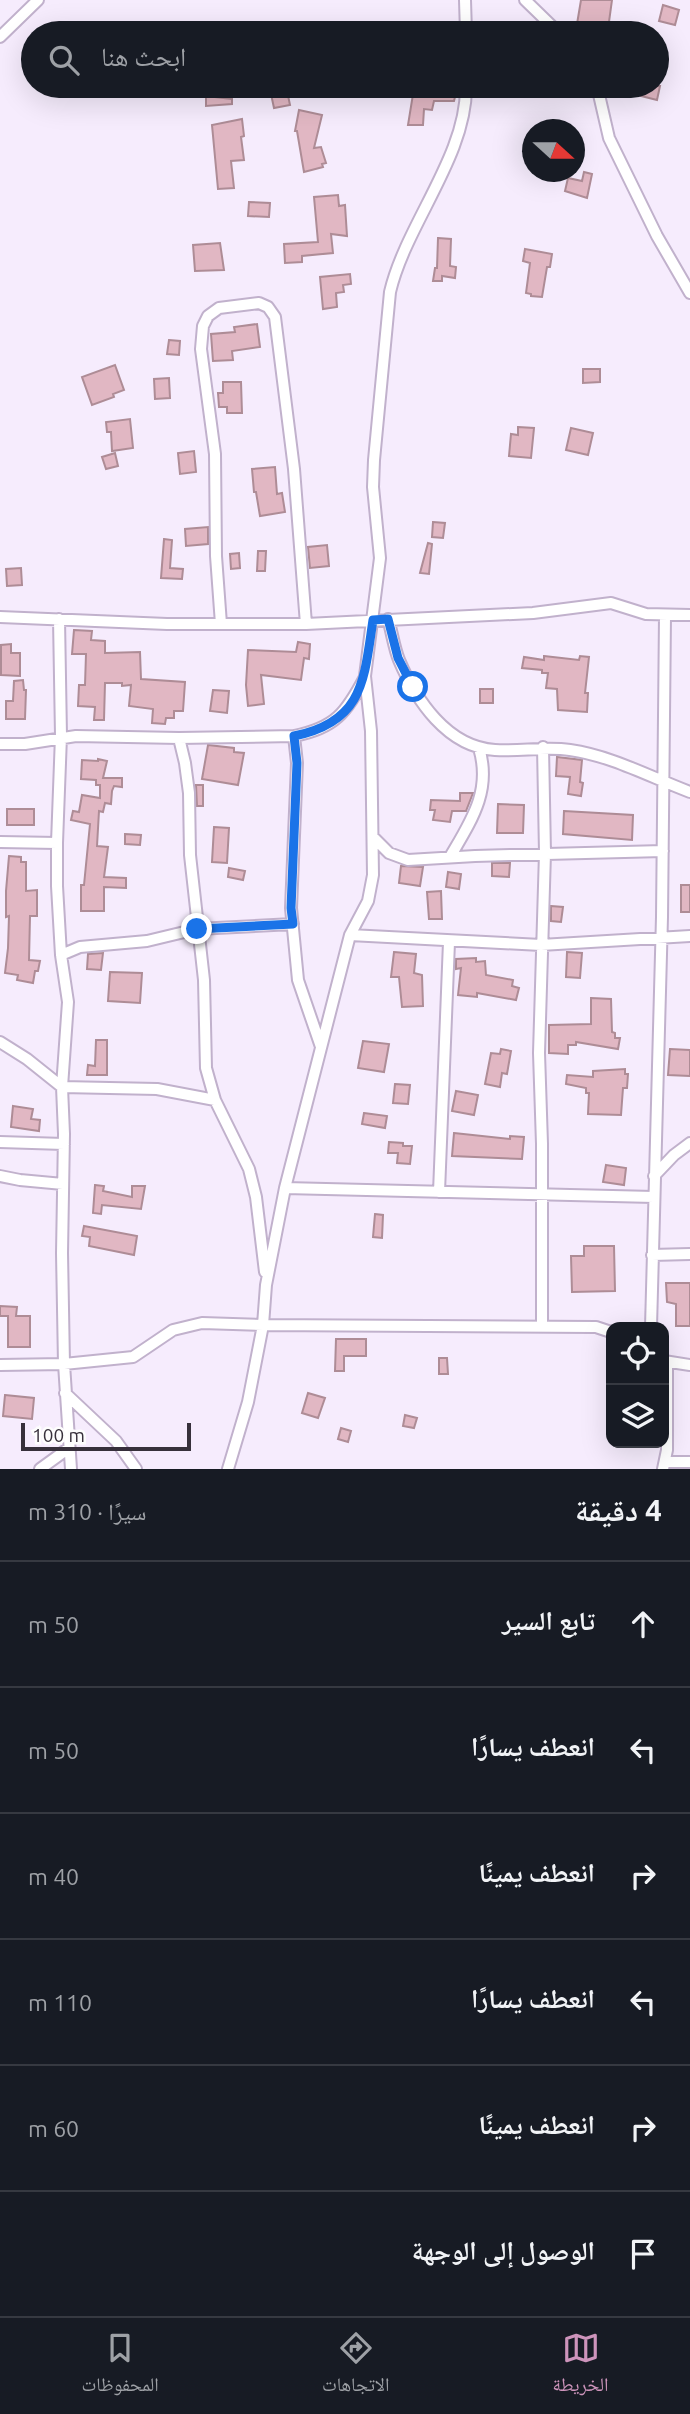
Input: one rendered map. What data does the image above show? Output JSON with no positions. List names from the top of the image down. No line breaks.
{"scale_bar":"100 m","north":"right","page":{"search":"ابحث هنا","scale":"100 m","heading":["4 دقيقة","سيرًا · 310 m"],"list":[["تابع السير","50 m"],["انعطف يسارًا","50 m"],["انعطف يمينًا","40 m"],["انعطف يسارًا","110 m"],["انعطف يمينًا","60 m"],"الوصول إلى الوجهة"],"nav":["الخريطة","الاتجاهات","المحفوظات"]}}
